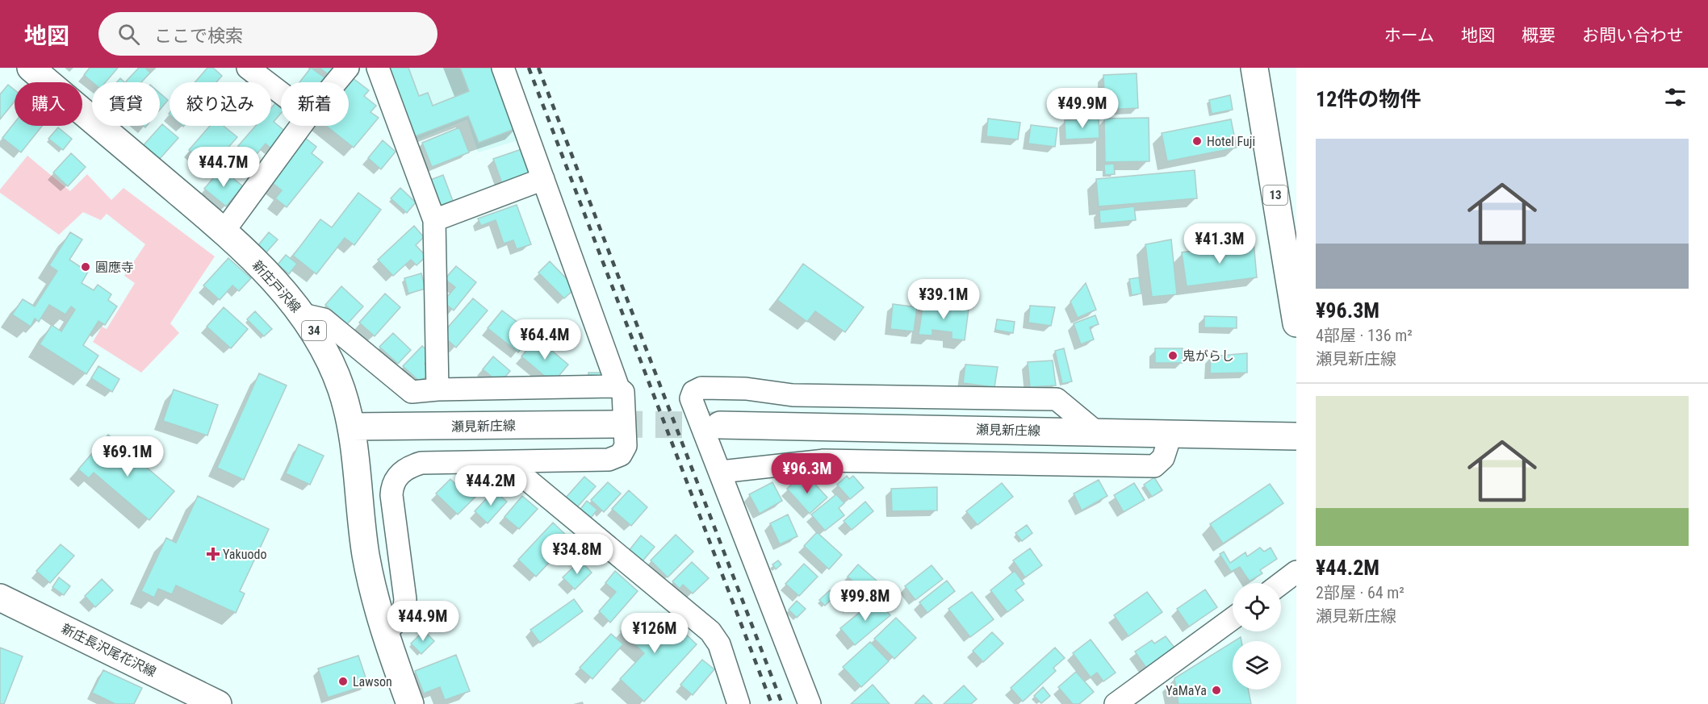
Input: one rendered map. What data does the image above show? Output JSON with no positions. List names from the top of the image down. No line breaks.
{"streets":{"main road":["13","新庄戸沢線","34","瀬見新庄線","新庄長沢尾花沢線"]},"crossings":[["新庄戸沢線","瀬見新庄線"]],"places":{"other":["Hotel Fuji","圓應寺","鬼がらし","Lawson","YaMaYa"],"health":["Yakuodo"]},"page":{"header":"地図","search":"ここで検索","nav":["ホーム","地図","概要","お問い合わせ"],"heading":"12件の物件","chip":["購入","賃貸","絞り込み","新着"],"price":["¥49.9M","¥44.7M","¥41.3M","¥39.1M","¥64.4M","¥69.1M","¥96.3M","¥44.2M","¥34.8M","¥99.8M","¥44.9M","¥126M"],"list":[{"name":"¥96.3M","note":"4部屋 · 136 m² · 瀬見新庄線"},{"name":"¥44.2M","note":"2部屋 · 64 m² · 瀬見新庄線"}]}}
